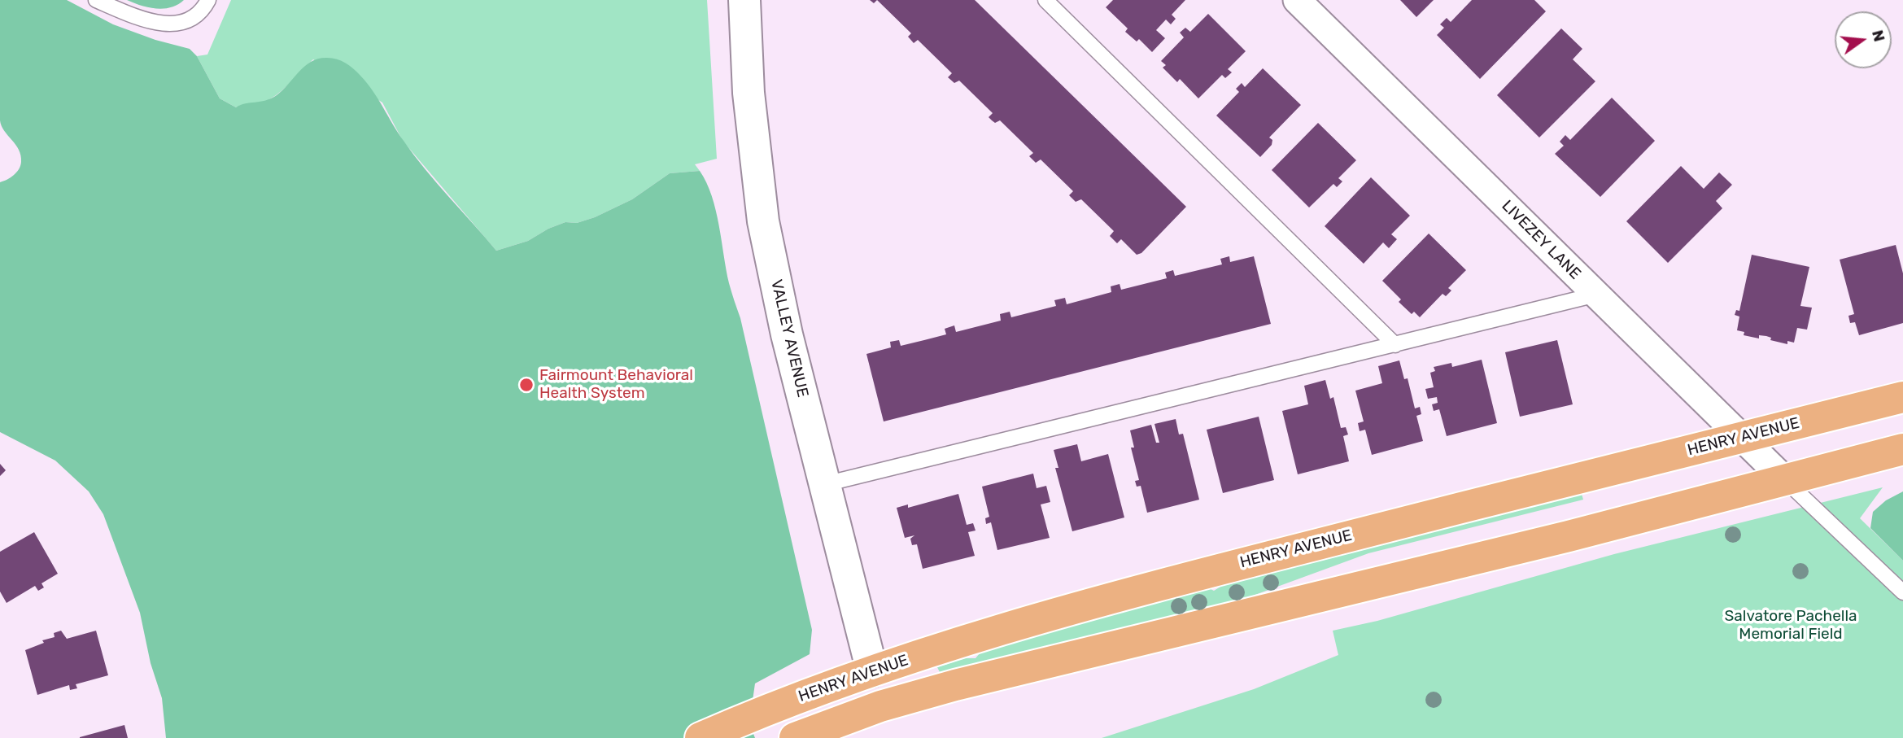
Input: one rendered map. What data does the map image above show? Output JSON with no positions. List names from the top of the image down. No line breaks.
{"streets":{"main road":["HENRY AVENUE"],"street":["LIVEZEY LANE","VALLEY AVENUE"]},"crossings":[["LIVEZEY LANE","HENRY AVENUE"],["VALLEY AVENUE","HENRY AVENUE"]],"parks":["Salvatore Pachella Memorial Field"],"places":["Fairmount Behavioral Health System"],"north":"right"}
